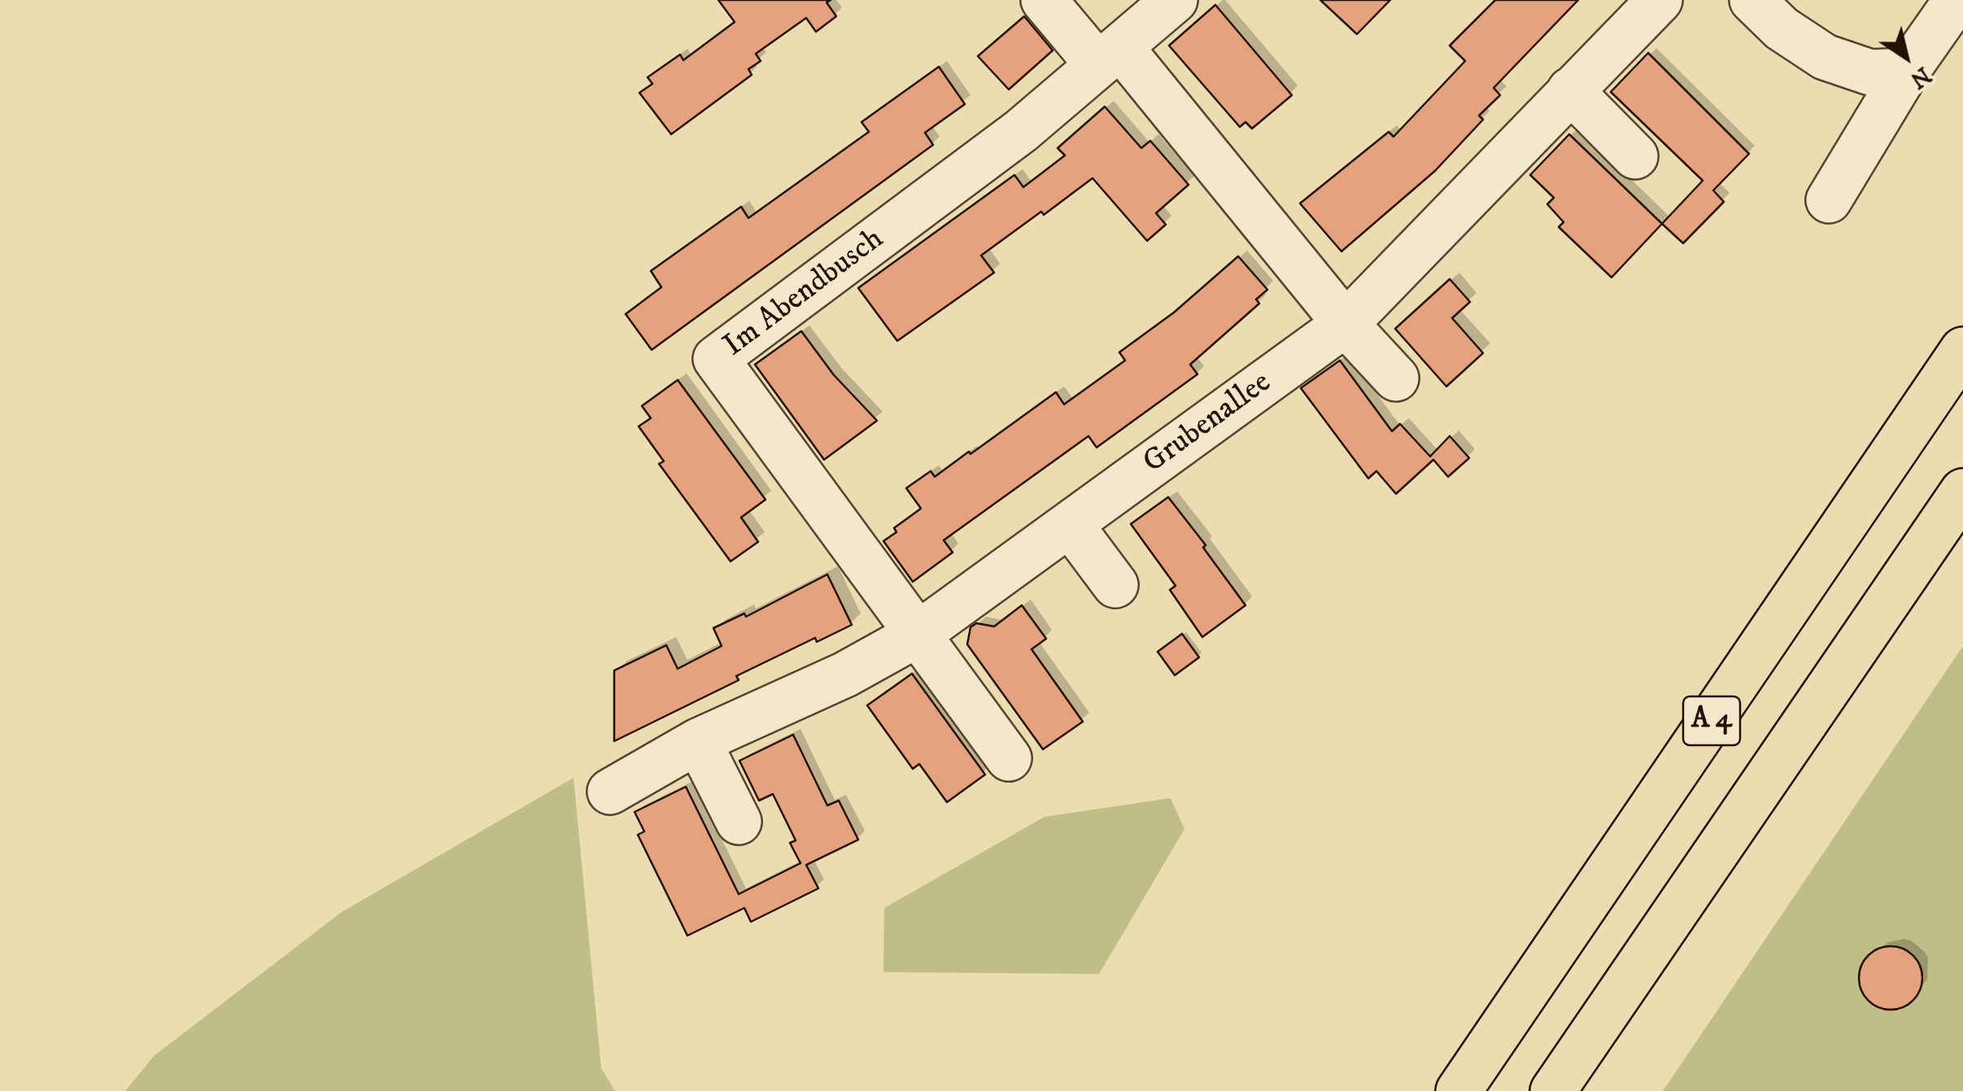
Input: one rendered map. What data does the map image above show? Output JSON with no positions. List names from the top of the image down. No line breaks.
{"streets":{"highway":["A 4"],"street":["Im Abendbusch","Grubenallee"]},"crossings":[["Im Abendbusch","Grubenallee"]],"north":"bottom right"}
